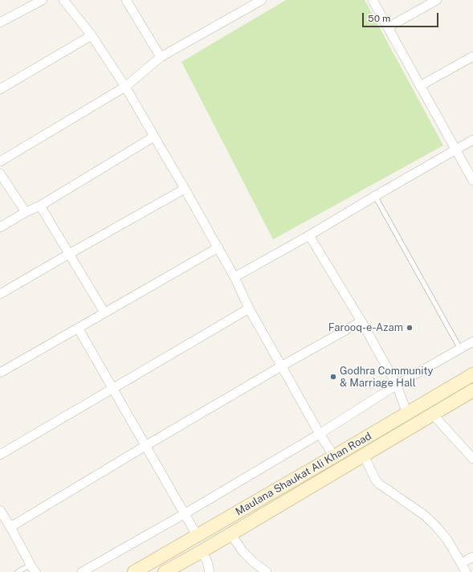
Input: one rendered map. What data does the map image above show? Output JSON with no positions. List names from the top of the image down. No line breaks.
{"streets":{"main road":["Maulana Shaukat Ali Khan Road"]},"places":["Farooq-e-Azam","Godhra Community & Marriage Hall"],"scale_bar":"50 m"}
